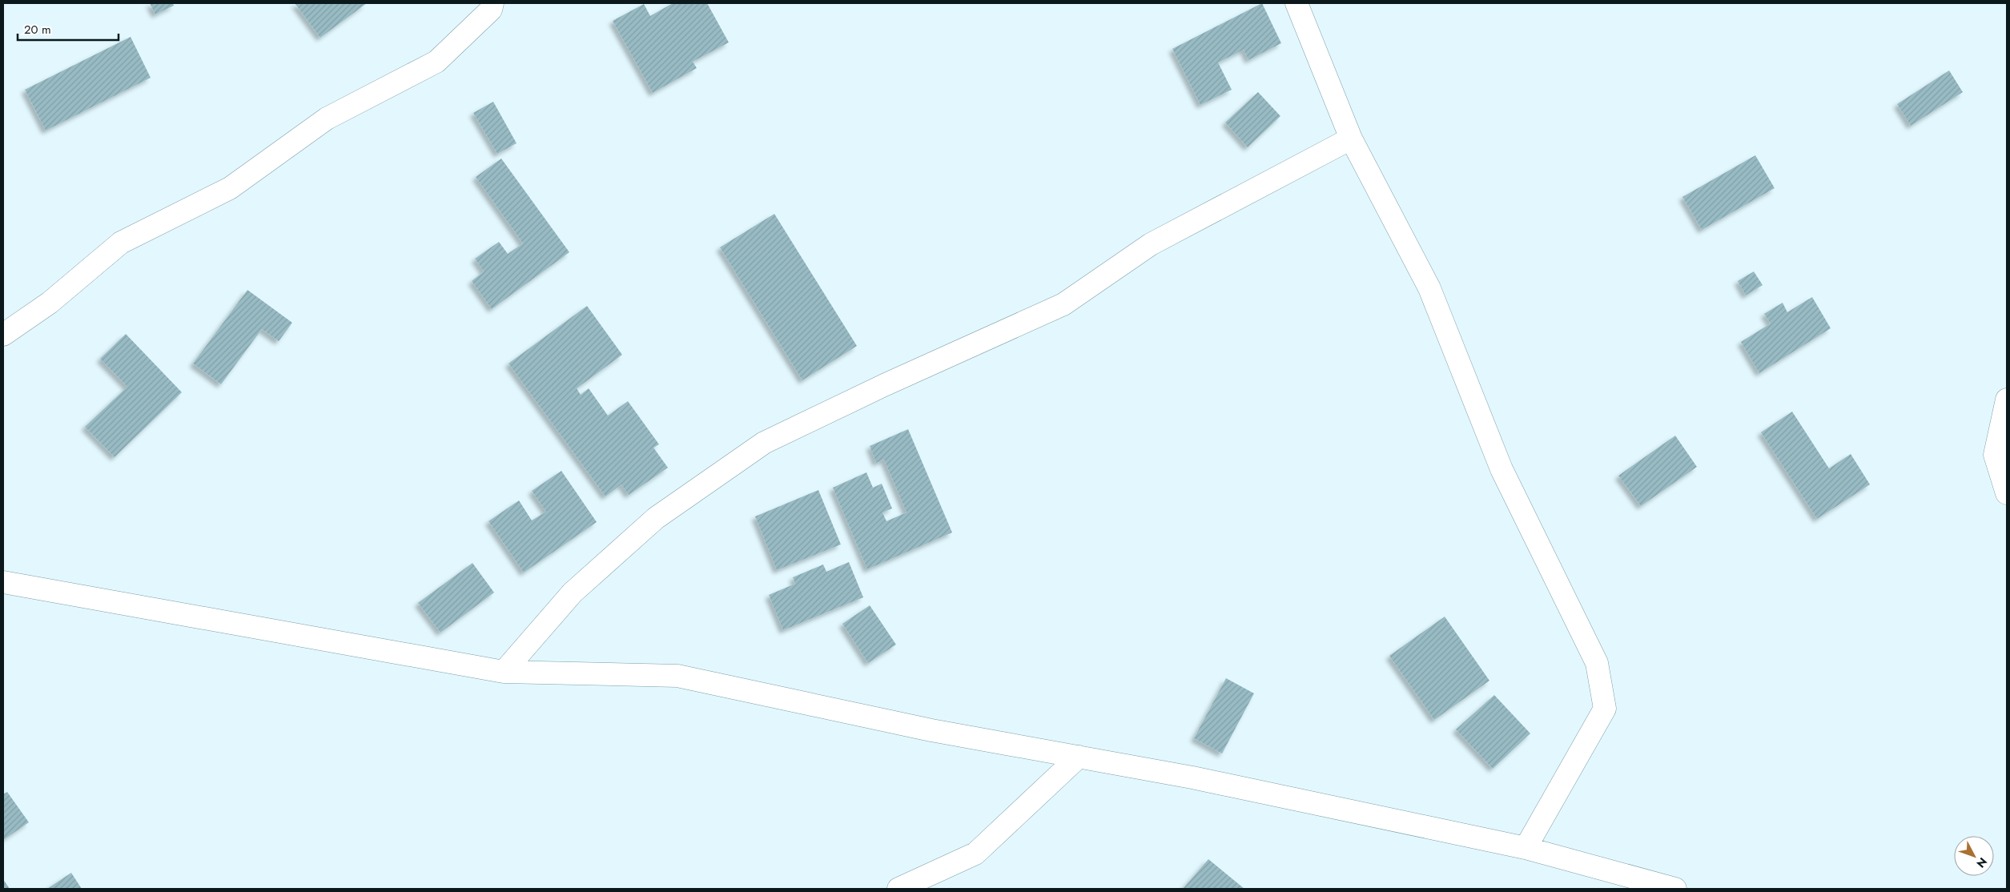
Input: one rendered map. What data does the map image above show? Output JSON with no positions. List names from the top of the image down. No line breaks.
{"scale_bar":"20 m","north":"bottom right"}
